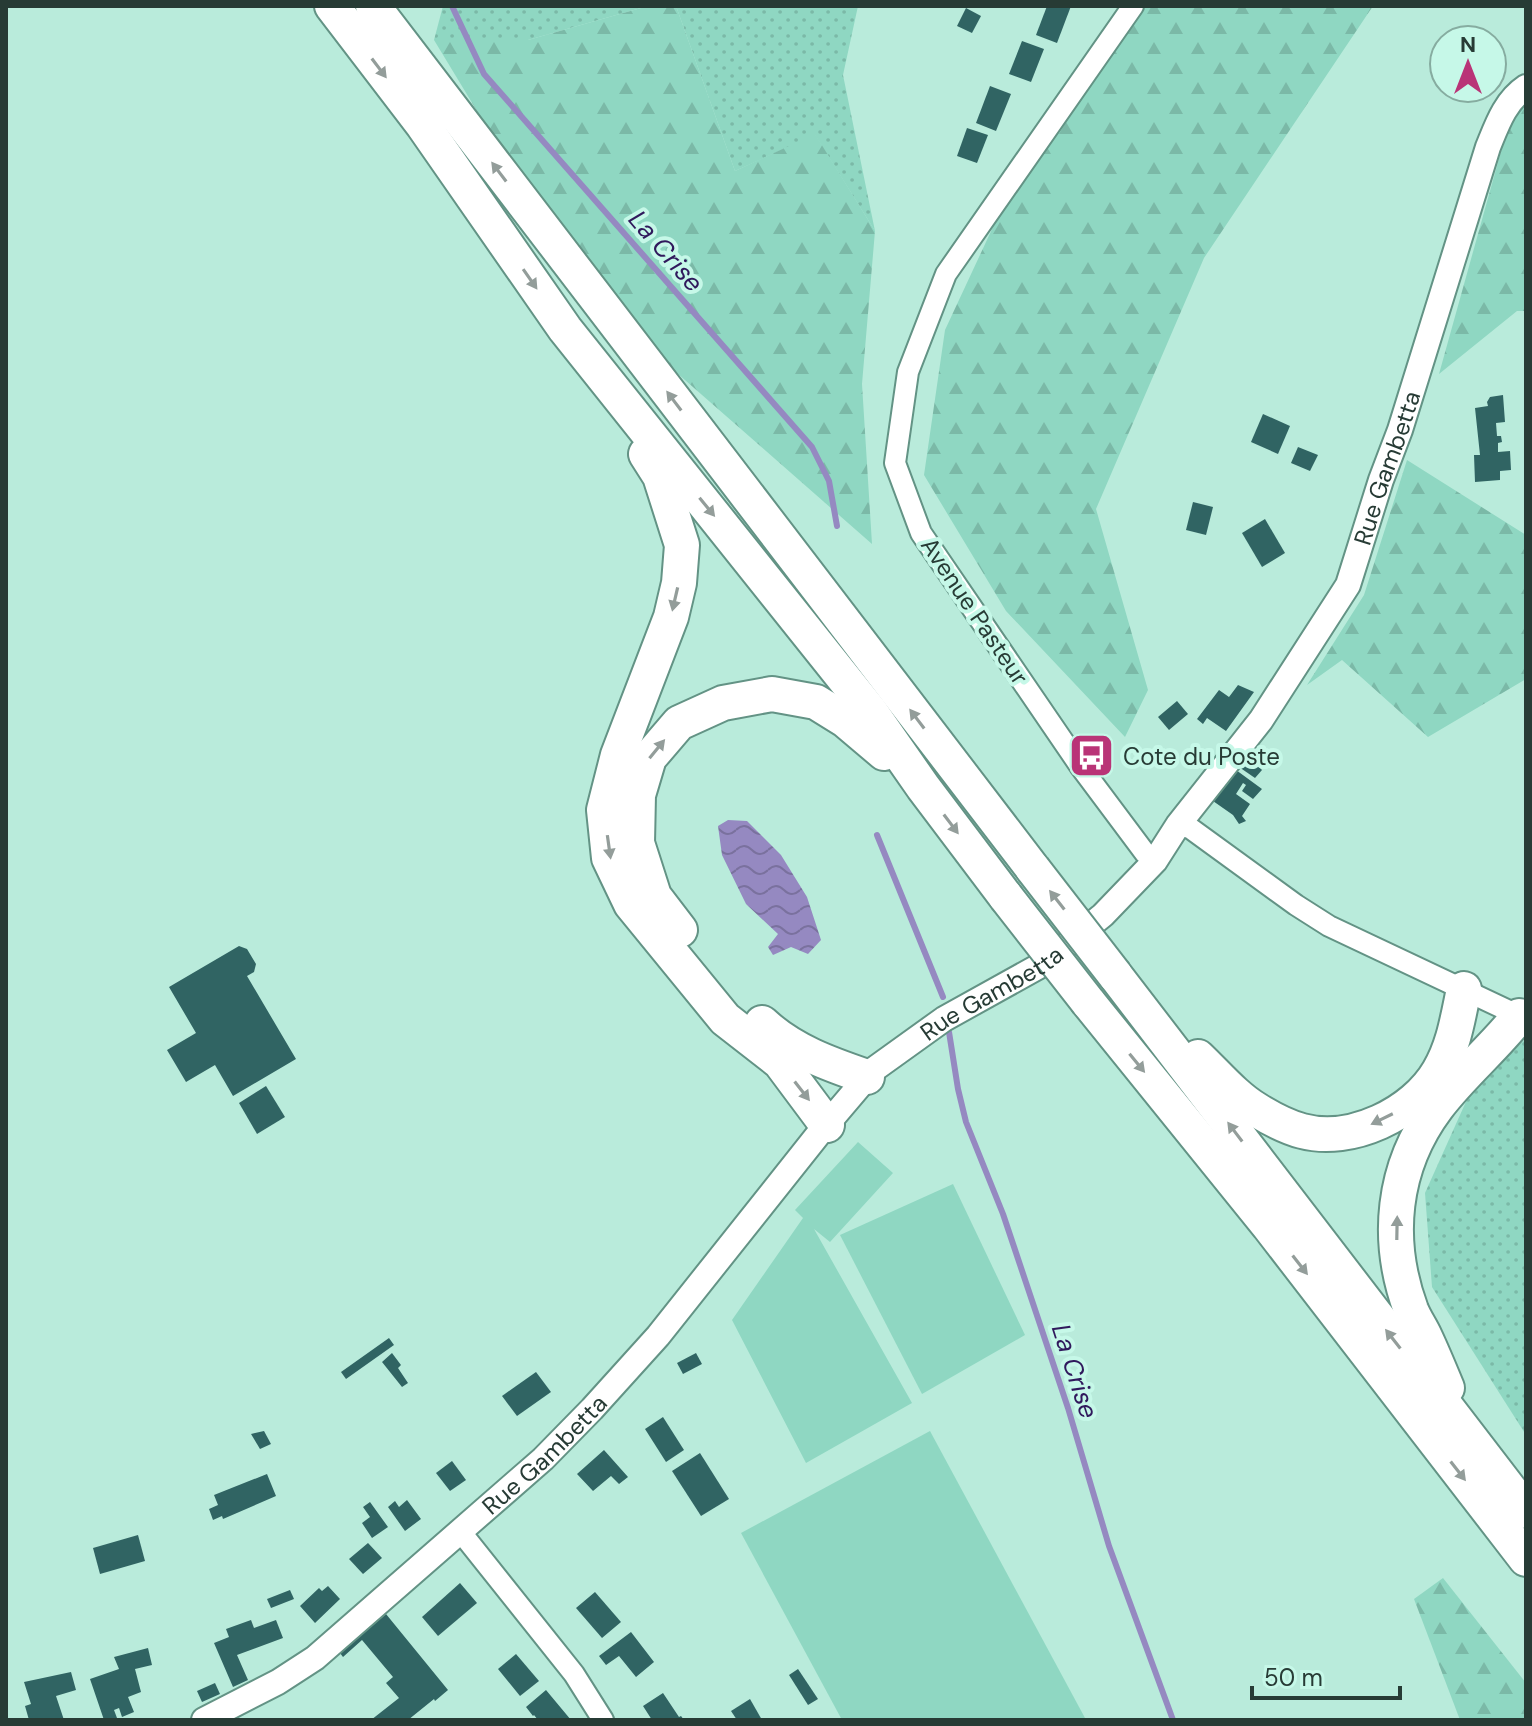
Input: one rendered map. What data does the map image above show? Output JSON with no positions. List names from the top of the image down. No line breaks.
{"streets":{"street":["Rue Gambetta","Avenue Pasteur"]},"crossings":[["Rue Gambetta","Avenue Pasteur"]],"water":["La Crise"],"places":{"bus stop":["Cote du Poste"]},"scale_bar":"50 m","north":"top"}
